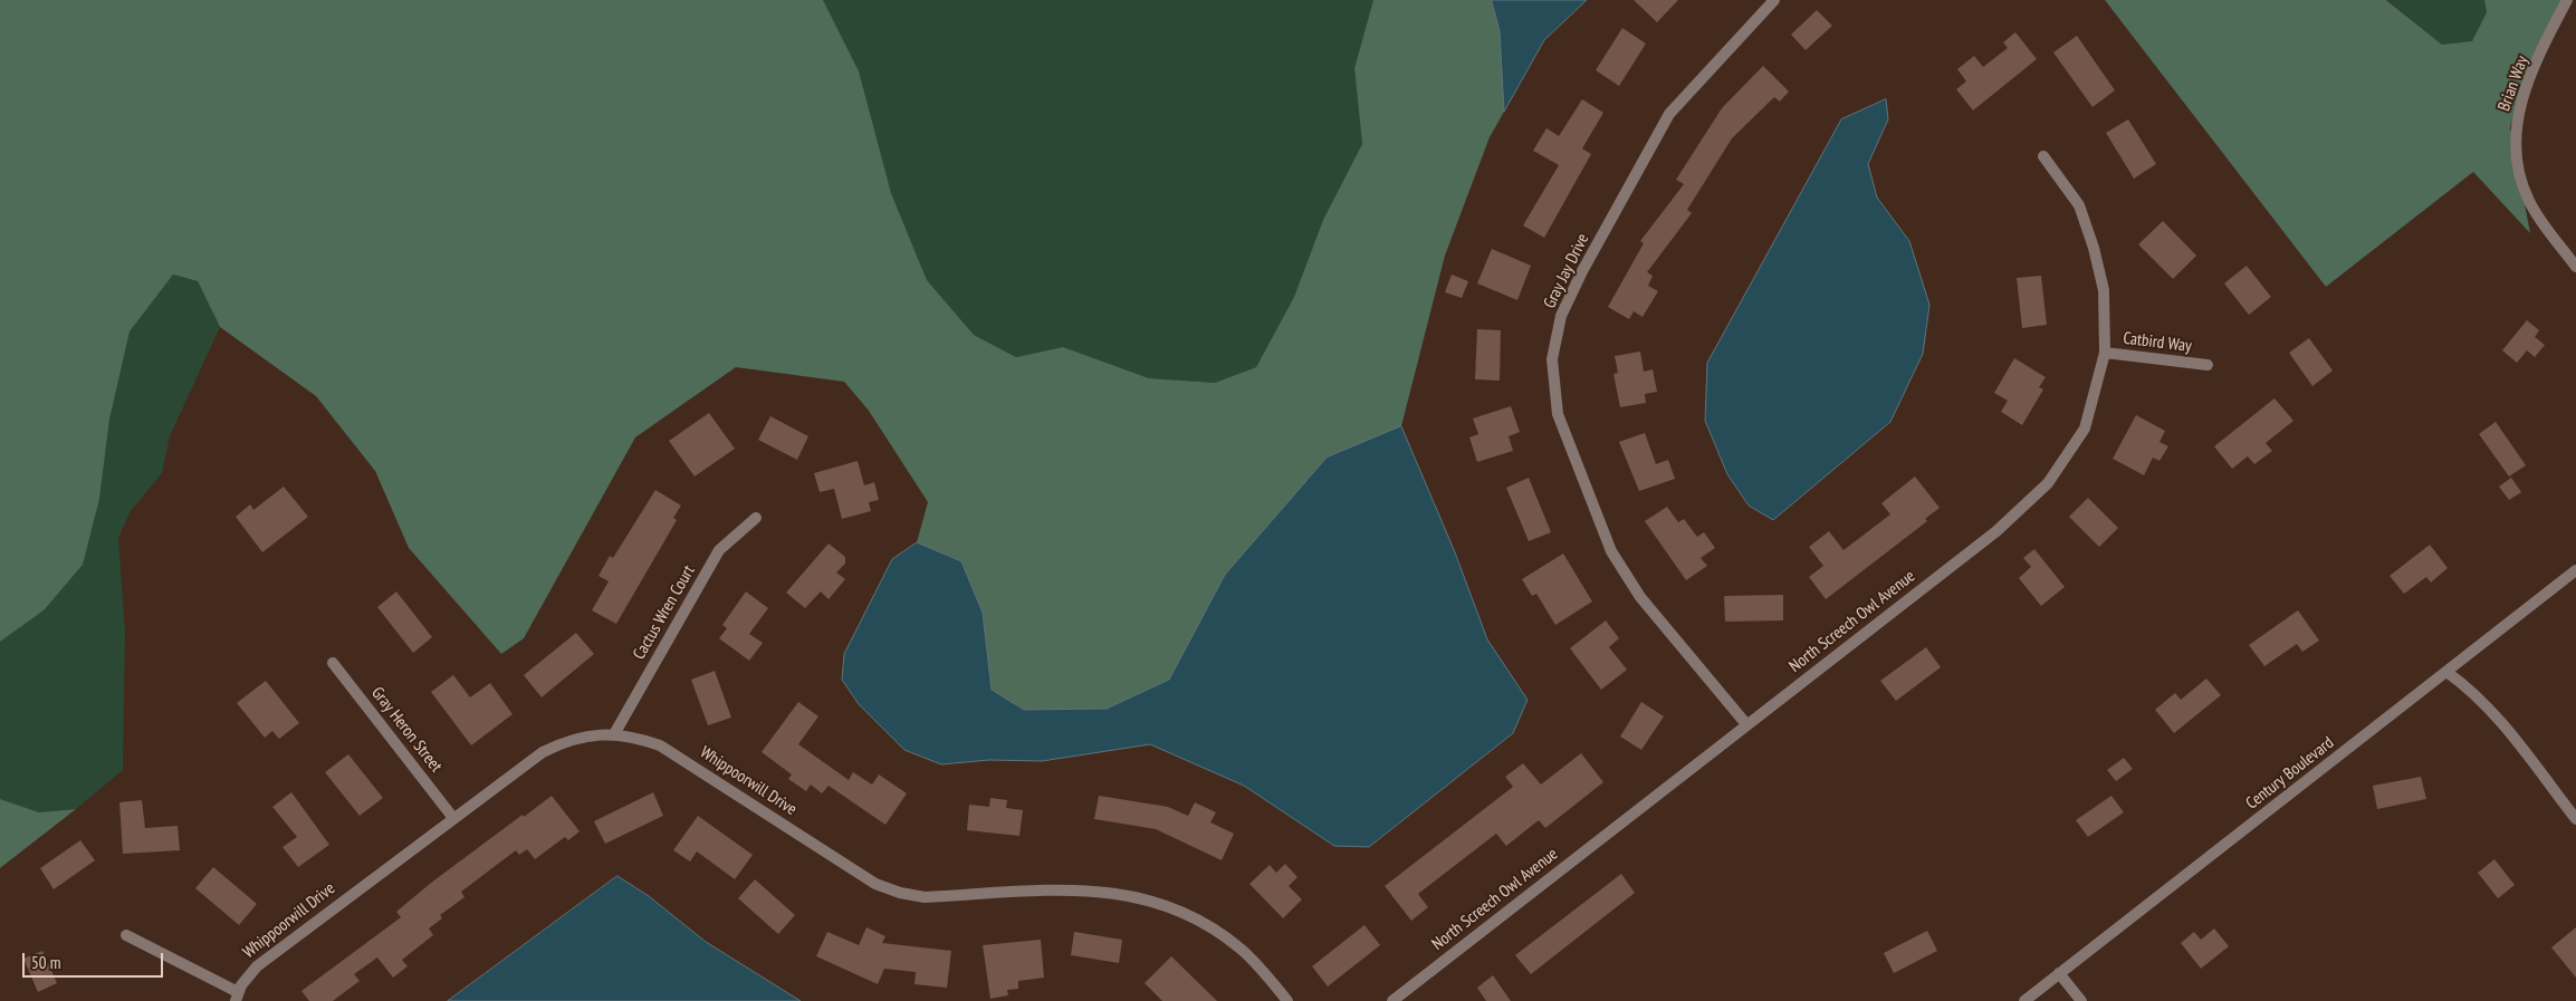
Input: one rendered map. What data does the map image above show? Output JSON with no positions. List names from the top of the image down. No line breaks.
{"streets":{"street":["Brian Way","Gray Jay Drive","Catbird Way","Cactus Wren Court","North Screech Owl Avenue","Gray Heron Street","Century Boulevard","Whippoorwill Drive"]},"crossings":[["Gray Jay Drive","North Screech Owl Avenue"],["Catbird Way","North Screech Owl Avenue"],["Cactus Wren Court","Whippoorwill Drive"],["Gray Heron Street","Whippoorwill Drive"]],"scale_bar":"50 m"}
